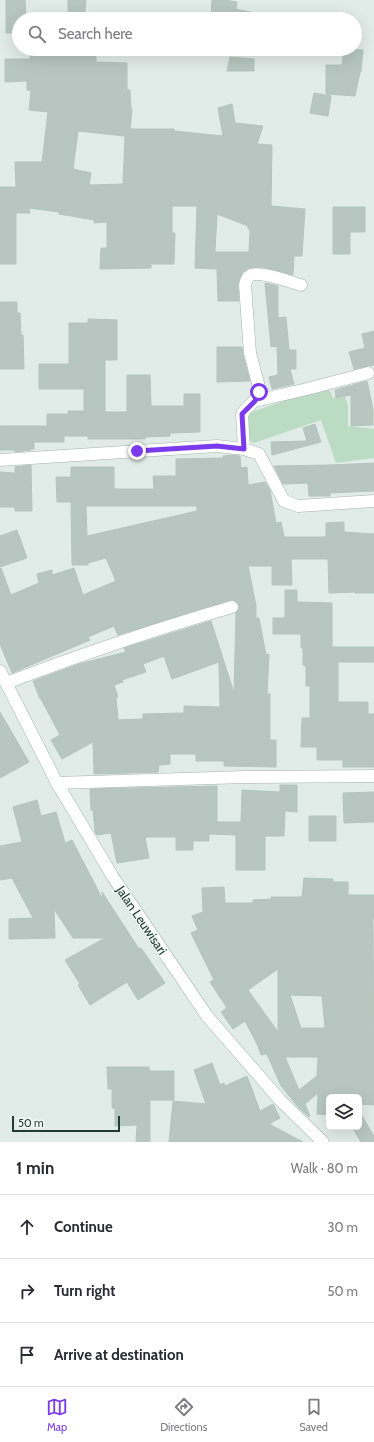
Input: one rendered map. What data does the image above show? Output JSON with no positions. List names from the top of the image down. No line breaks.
{"streets":{"street":["Jalan Leuwisari"]},"scale_bar":"50 m","page":{"search":"Search here","scale":"50 m","heading":["1 min","Walk · 80 m"],"list":[["Continue","30 m"],["Turn right","50 m"],"Arrive at destination"],"nav":["Map","Directions","Saved"]}}
